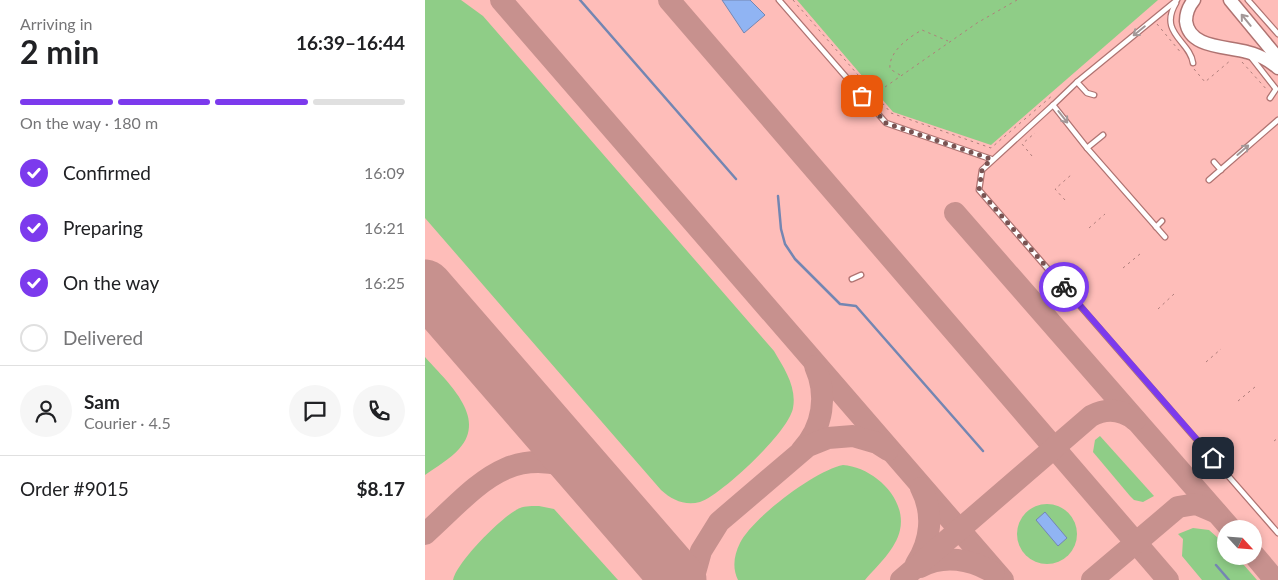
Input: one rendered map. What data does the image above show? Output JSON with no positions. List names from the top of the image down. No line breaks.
{"north":"bottom right","page":{"heading":["2 min","Arriving in","16:39–16:44"],"panel":["Sam","Courier · 4.5","Order #9015","$8.17"],"bar":"On the way · 180 m","list":[["Confirmed","16:09"],["Preparing","16:21"],["On the way","16:25"],"Delivered"]}}
